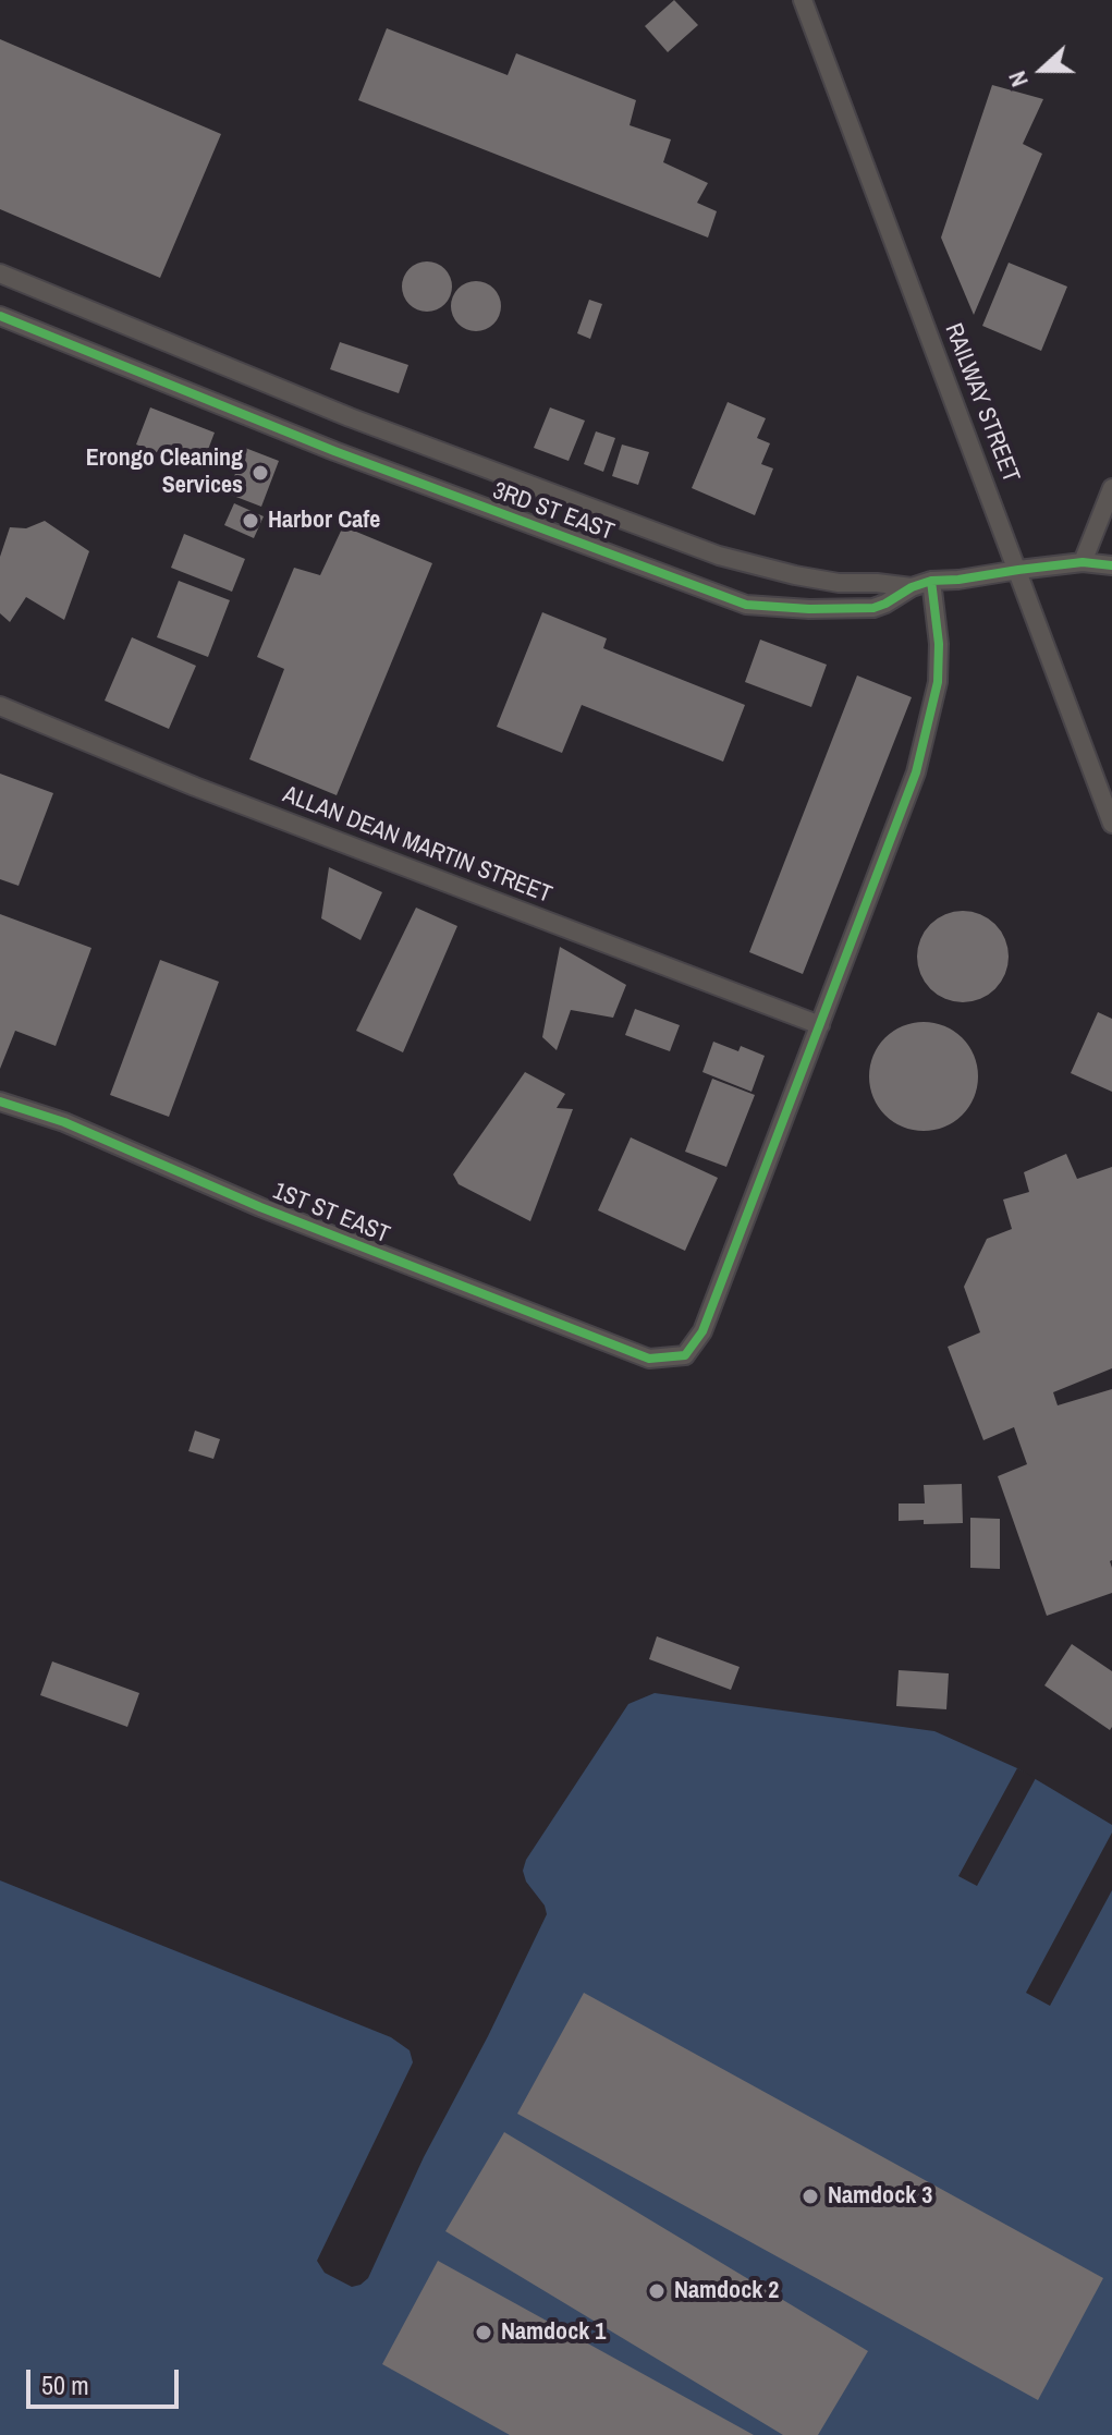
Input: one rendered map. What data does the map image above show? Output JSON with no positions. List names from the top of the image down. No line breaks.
{"streets":{"street":["RAILWAY STREET","3RD ST EAST","ALLAN DEAN MARTIN STREET","1ST ST EAST"]},"crossings":[["RAILWAY STREET","3RD ST EAST"],["ALLAN DEAN MARTIN STREET","1ST ST EAST"]],"places":["Erongo Cleaning Services","Harbor Cafe","Namdock 3","Namdock 2","Namdock 1"],"scale_bar":"50 m","north":"left"}
